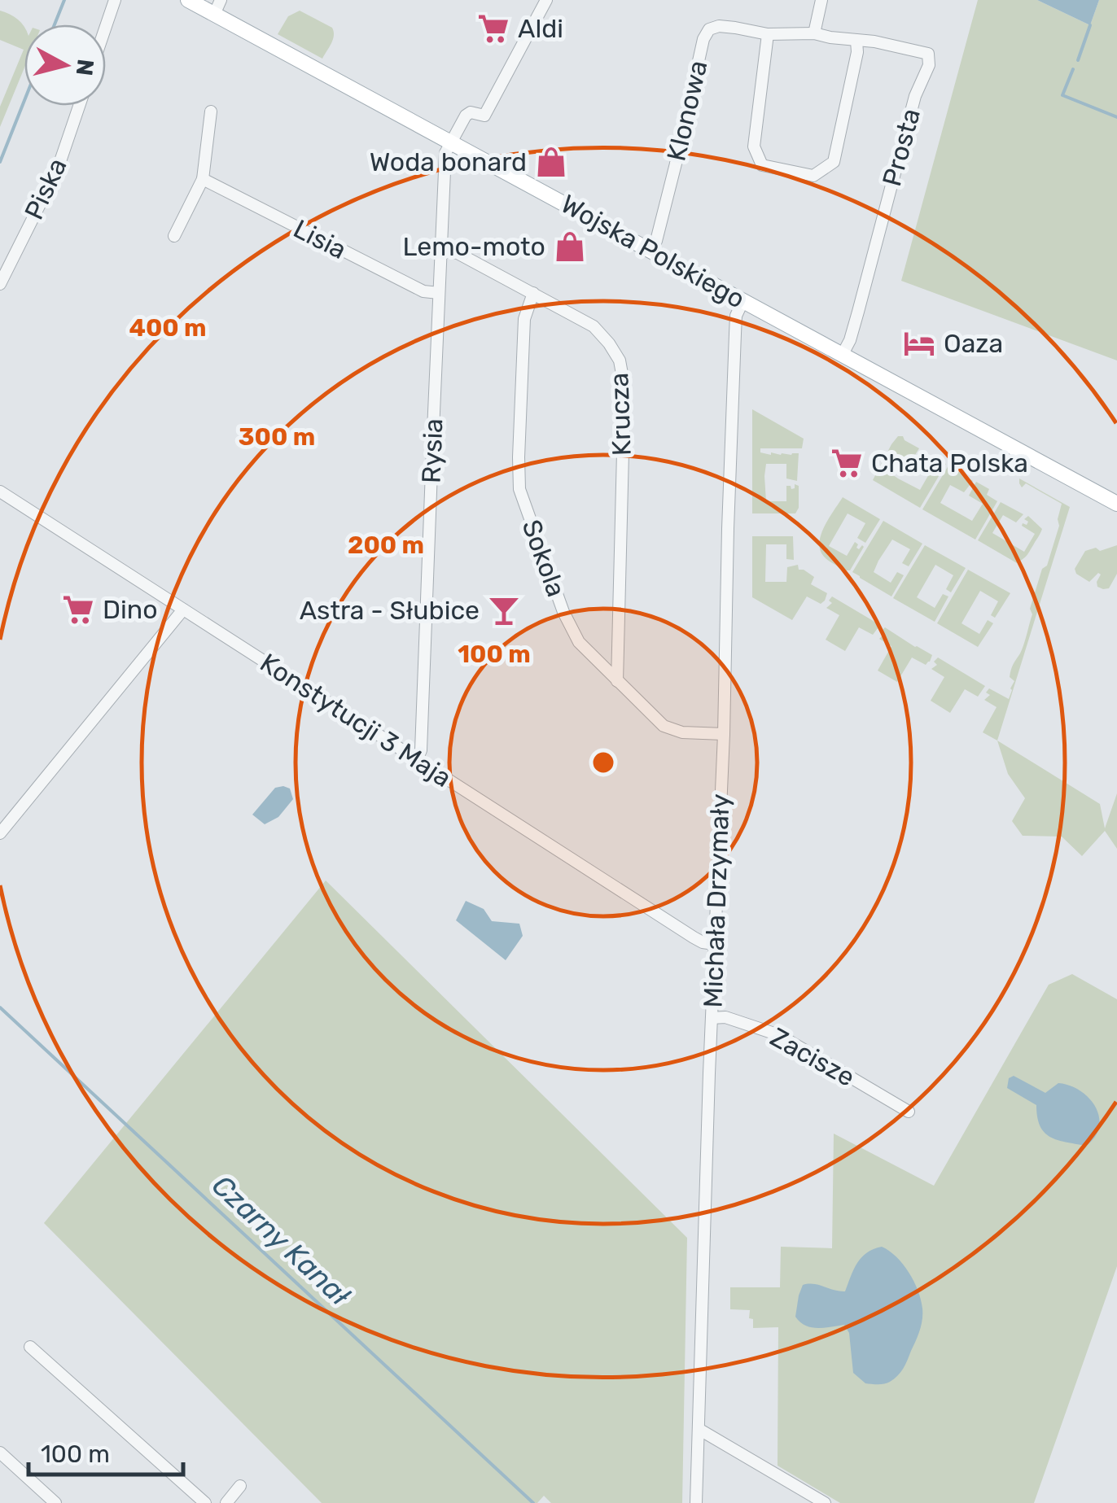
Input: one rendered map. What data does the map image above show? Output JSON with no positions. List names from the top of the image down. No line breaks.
{"streets":{"main road":["Wojska Polskiego"],"street":["Klonowa","Prosta","Piska","Lisia","Krucza","Rysia","Sokola","Konstytucji 3 Maja","Michała Drzymały","Zacisze"]},"crossings":[["Klonowa","Prosta"],["Klonowa","Wojska Polskiego"],["Prosta","Wojska Polskiego"],["Lisia","Rysia"],["Wojska Polskiego","Rysia"],["Wojska Polskiego","Michała Drzymały"],["Krucza","Rysia"],["Krucza","Sokola"],["Rysia","Konstytucji 3 Maja"],["Sokola","Michała Drzymały"],["Konstytucji 3 Maja","Michała Drzymały"],["Michała Drzymały","Zacisze"]],"water":["Czarny Kanał"],"places":{"supermarket":["Aldi","Chata Polska","Dino"],"shop":["Woda bonard","Lemo-moto"],"hotel":["Oaza"],"bar":["Astra - Słubice"]},"scale_bar":"100 m","north":"right","rings":["400 m","300 m","200 m","100 m"]}
